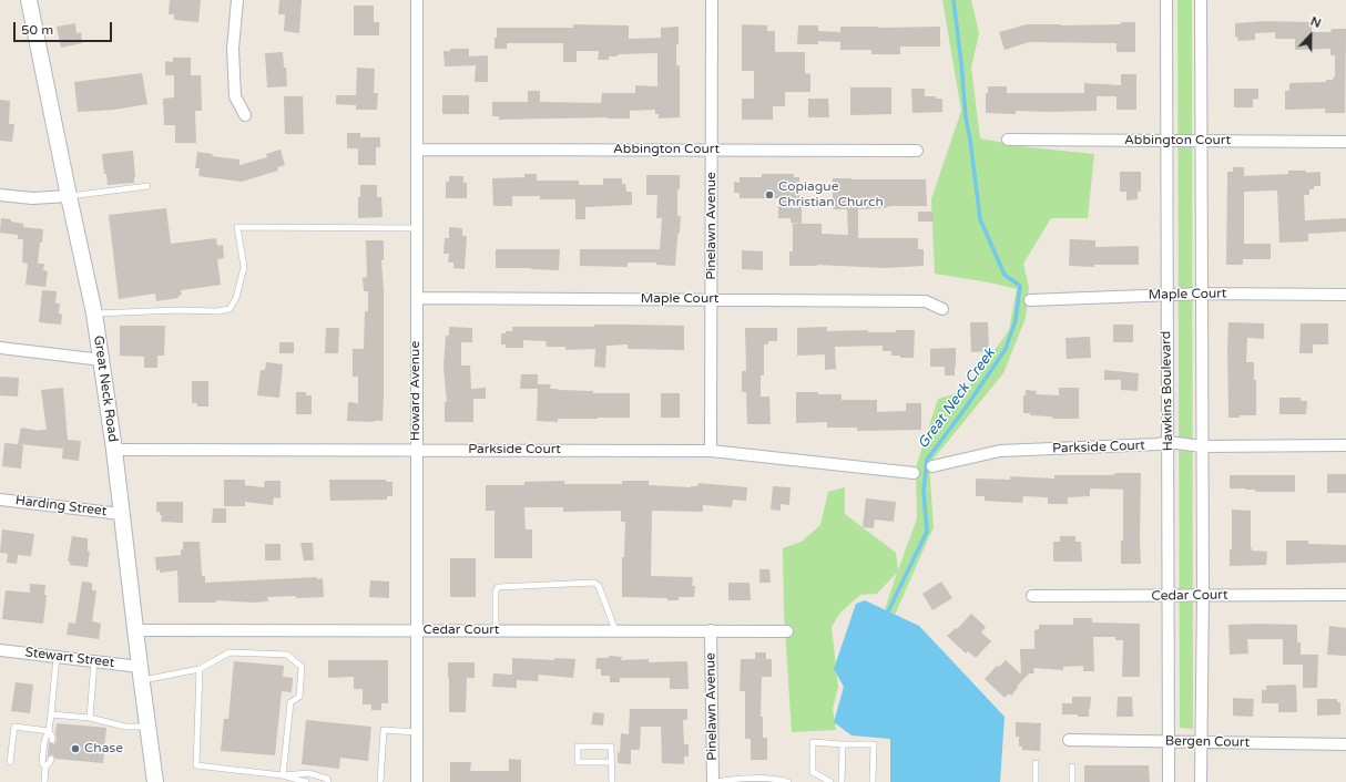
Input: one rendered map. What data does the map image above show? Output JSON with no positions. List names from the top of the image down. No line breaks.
{"streets":{"main road":["Great Neck Road"],"street":["Abbington Court","Pinelawn Avenue","Maple Court","Howard Avenue","Hawkins Boulevard","Parkside Court","Harding Street","Cedar Court","Stewart Street","Bergen Court"]},"crossings":[["Abbington Court","Pinelawn Avenue"],["Abbington Court","Howard Avenue"],["Abbington Court","Hawkins Boulevard"],["Pinelawn Avenue","Maple Court"],["Pinelawn Avenue","Parkside Court"],["Pinelawn Avenue","Cedar Court"],["Maple Court","Howard Avenue"],["Maple Court","Hawkins Boulevard"],["Great Neck Road","Parkside Court"],["Great Neck Road","Harding Street"],["Great Neck Road","Cedar Court"],["Great Neck Road","Stewart Street"],["Howard Avenue","Parkside Court"],["Howard Avenue","Cedar Court"],["Hawkins Boulevard","Parkside Court"],["Hawkins Boulevard","Cedar Court"],["Hawkins Boulevard","Bergen Court"]],"water":["Great Neck Creek"],"places":["Copiague Christian Church","Chase"],"scale_bar":"50 m","north":"top"}
